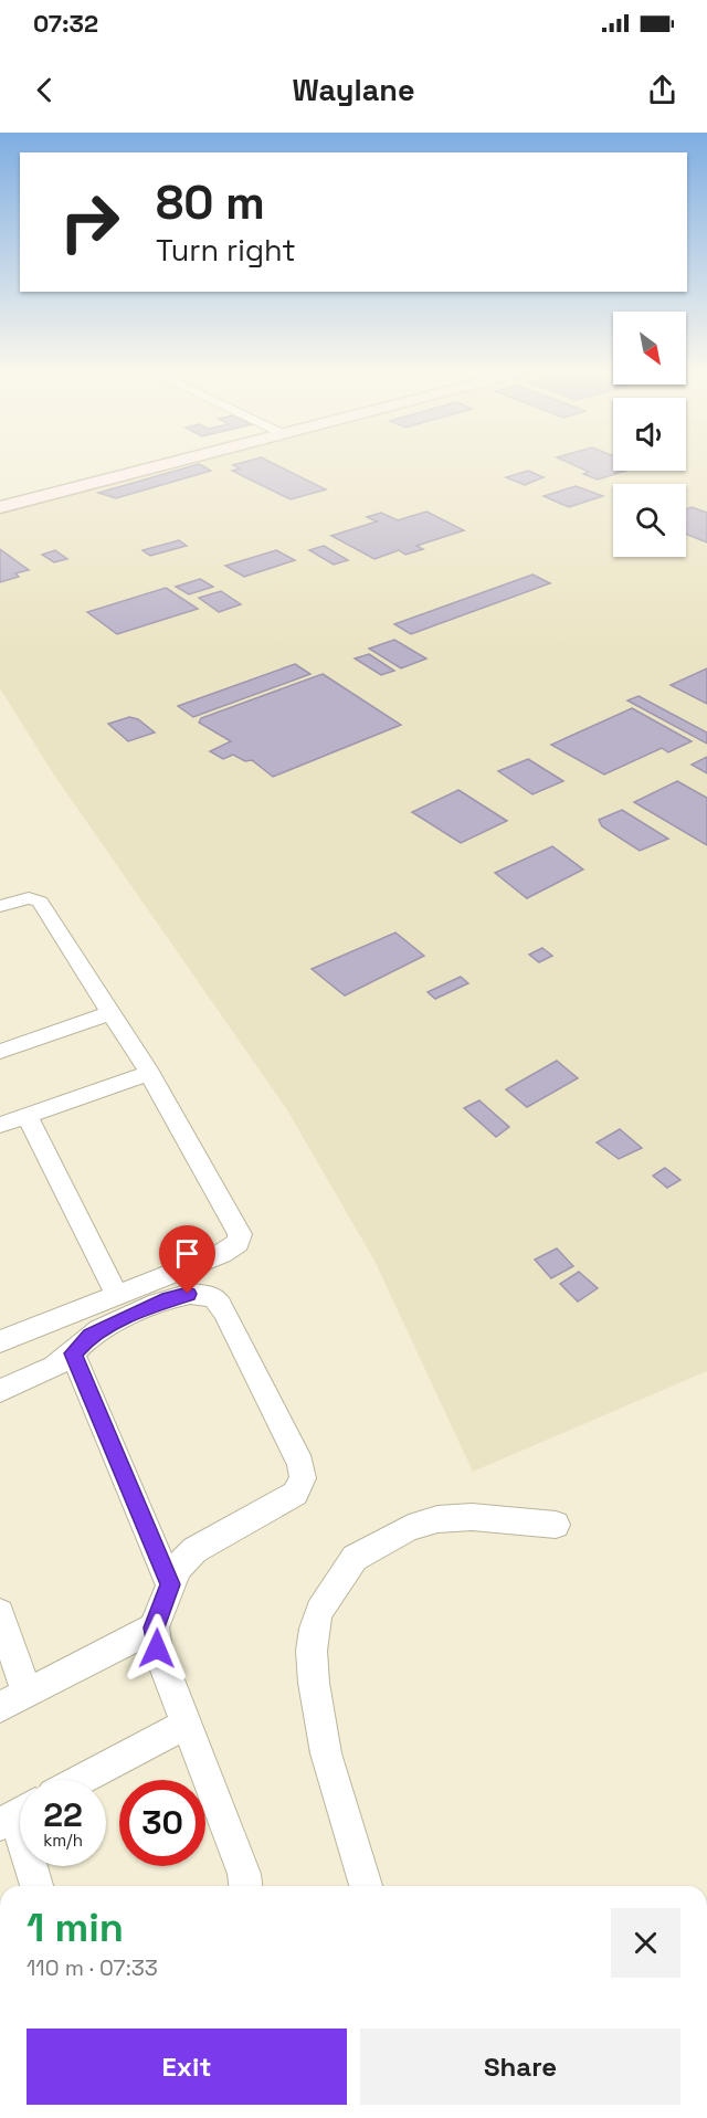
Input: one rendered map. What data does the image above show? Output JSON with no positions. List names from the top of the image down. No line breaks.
{"north":"bottom right","page":{"status":"07:32","header":"Waylane","turn":["80 m","Turn right"],"speed":"22 km/h","limit":"30","heading":["1 min","110 m · 07:33"],"buttons":["Exit","Share"]}}
